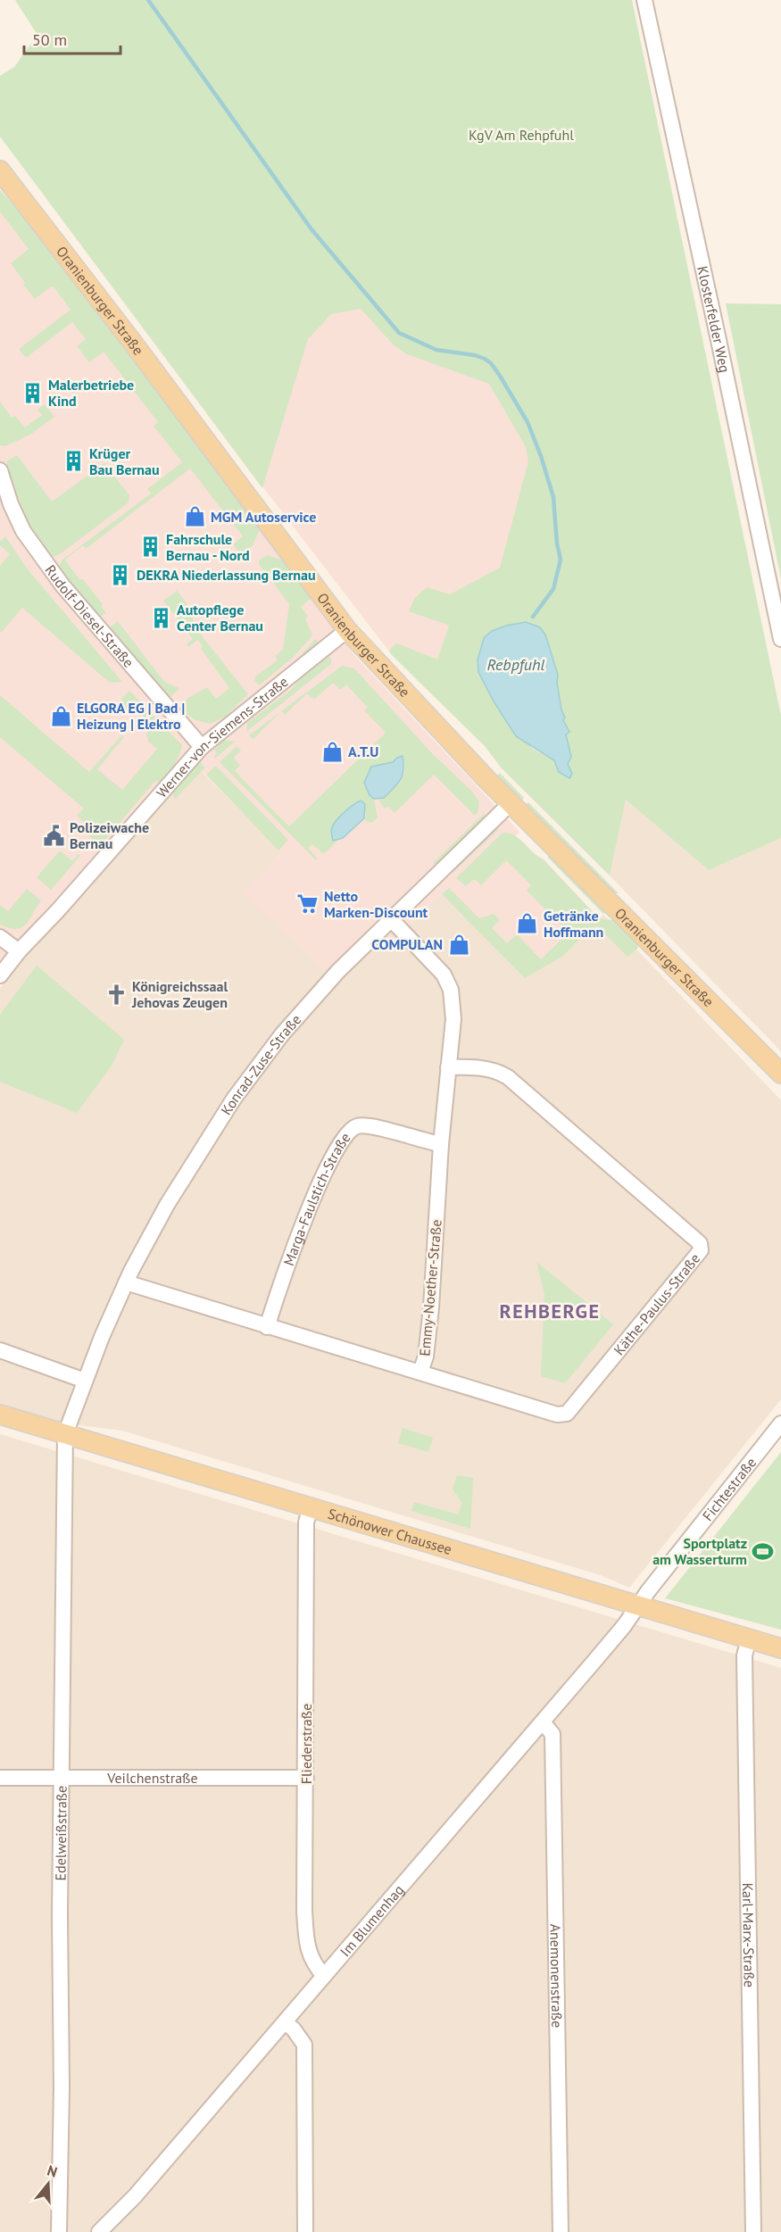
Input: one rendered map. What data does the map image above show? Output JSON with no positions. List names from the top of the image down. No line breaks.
{"streets":{"main road":["Oranienburger Straße","Schönower Chaussee"],"street":["Klosterfelder Weg","Rudolf-Diesel-Straße","Werner-von-Siemens-Straße","Konrad-Zuse-Straße","Marga-Faulstich-Straße","Emmy-Noether-Straße","Käthe-Paulus-Straße","Fichtestraße","Fliederstraße","Veilchenstraße","Edelweißstraße","Im Blumenhag","Karl-Marx-Straße","Anemonenstraße"]},"crossings":[["Oranienburger Straße","Werner-von-Siemens-Straße"],["Oranienburger Straße","Konrad-Zuse-Straße"],["Rudolf-Diesel-Straße","Werner-von-Siemens-Straße"],["Konrad-Zuse-Straße","Emmy-Noether-Straße"],["Konrad-Zuse-Straße","Schönower Chaussee"],["Konrad-Zuse-Straße","Edelweißstraße"],["Marga-Faulstich-Straße","Emmy-Noether-Straße"],["Emmy-Noether-Straße","Käthe-Paulus-Straße"],["Fichtestraße","Schönower Chaussee"],["Fichtestraße","Im Blumenhag"],["Schönower Chaussee","Fliederstraße"],["Schönower Chaussee","Edelweißstraße"],["Schönower Chaussee","Im Blumenhag"],["Schönower Chaussee","Karl-Marx-Straße"],["Fliederstraße","Veilchenstraße"],["Fliederstraße","Im Blumenhag"],["Veilchenstraße","Edelweißstraße"],["Im Blumenhag","Anemonenstraße"]],"districts":["REHBERGE"],"water":["Rebpfuhl"],"parks":["KgV Am Rehpfuhl"],"places":{"building":["Malerbetriebe Kind","Krüger Bau Bernau","Fahrschule Bernau - Nord","DEKRA Niederlassung Bernau","Autopflege Center Bernau"],"shop":["MGM Autoservice","ELGORA EG | Bad | Heizung | Elektro","A.T.U","Getränke Hoffmann","COMPULAN"],"public building":["Polizeiwache Bernau"],"supermarket":["Netto Marken-Discount"],"church":["Königreichssaal Jehovas Zeugen"],"sports":["Sportplatz am Wasserturm"]},"scale_bar":"50 m","north":"top"}
